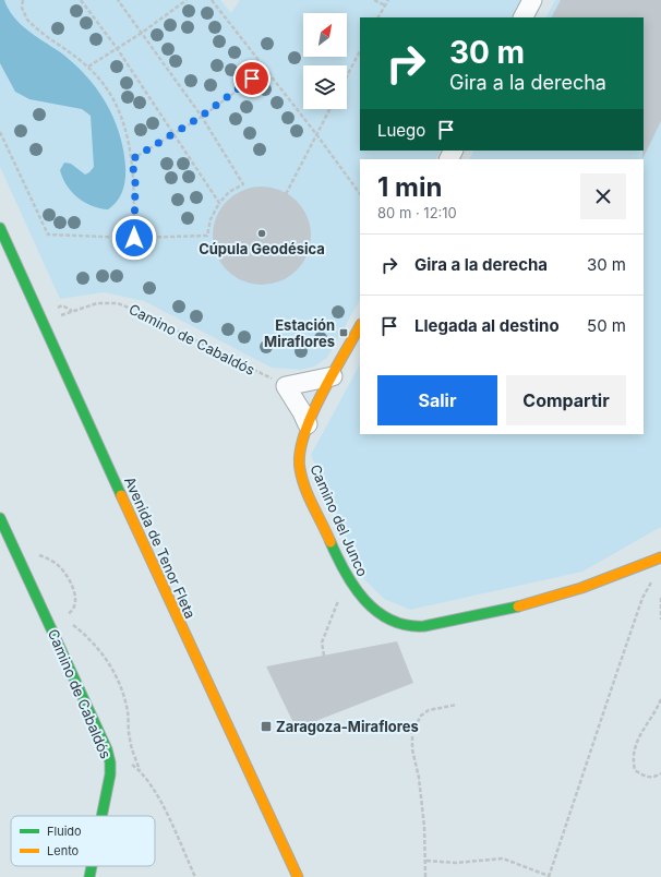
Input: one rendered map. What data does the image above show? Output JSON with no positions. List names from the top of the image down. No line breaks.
{"streets":{"street":["Camino de Cabaldós","Camino del Junco","Avenida de Tenor Fleta"]},"places":{"other":["Cúpula Geodésica"],"transit":["Estación Miraflores","Zaragoza-Miraflores"]},"legend":["Fluido","Lento"],"north":"top right","page":{"turn":["30 m","Gira a la derecha"],"then":"Luego","heading":["1 min","80 m · 12:10"],"list":[{"name":"Gira a la derecha","value":"30 m"},{"name":"Llegada al destino","value":"50 m"}],"buttons":["Salir","Compartir"]}}
